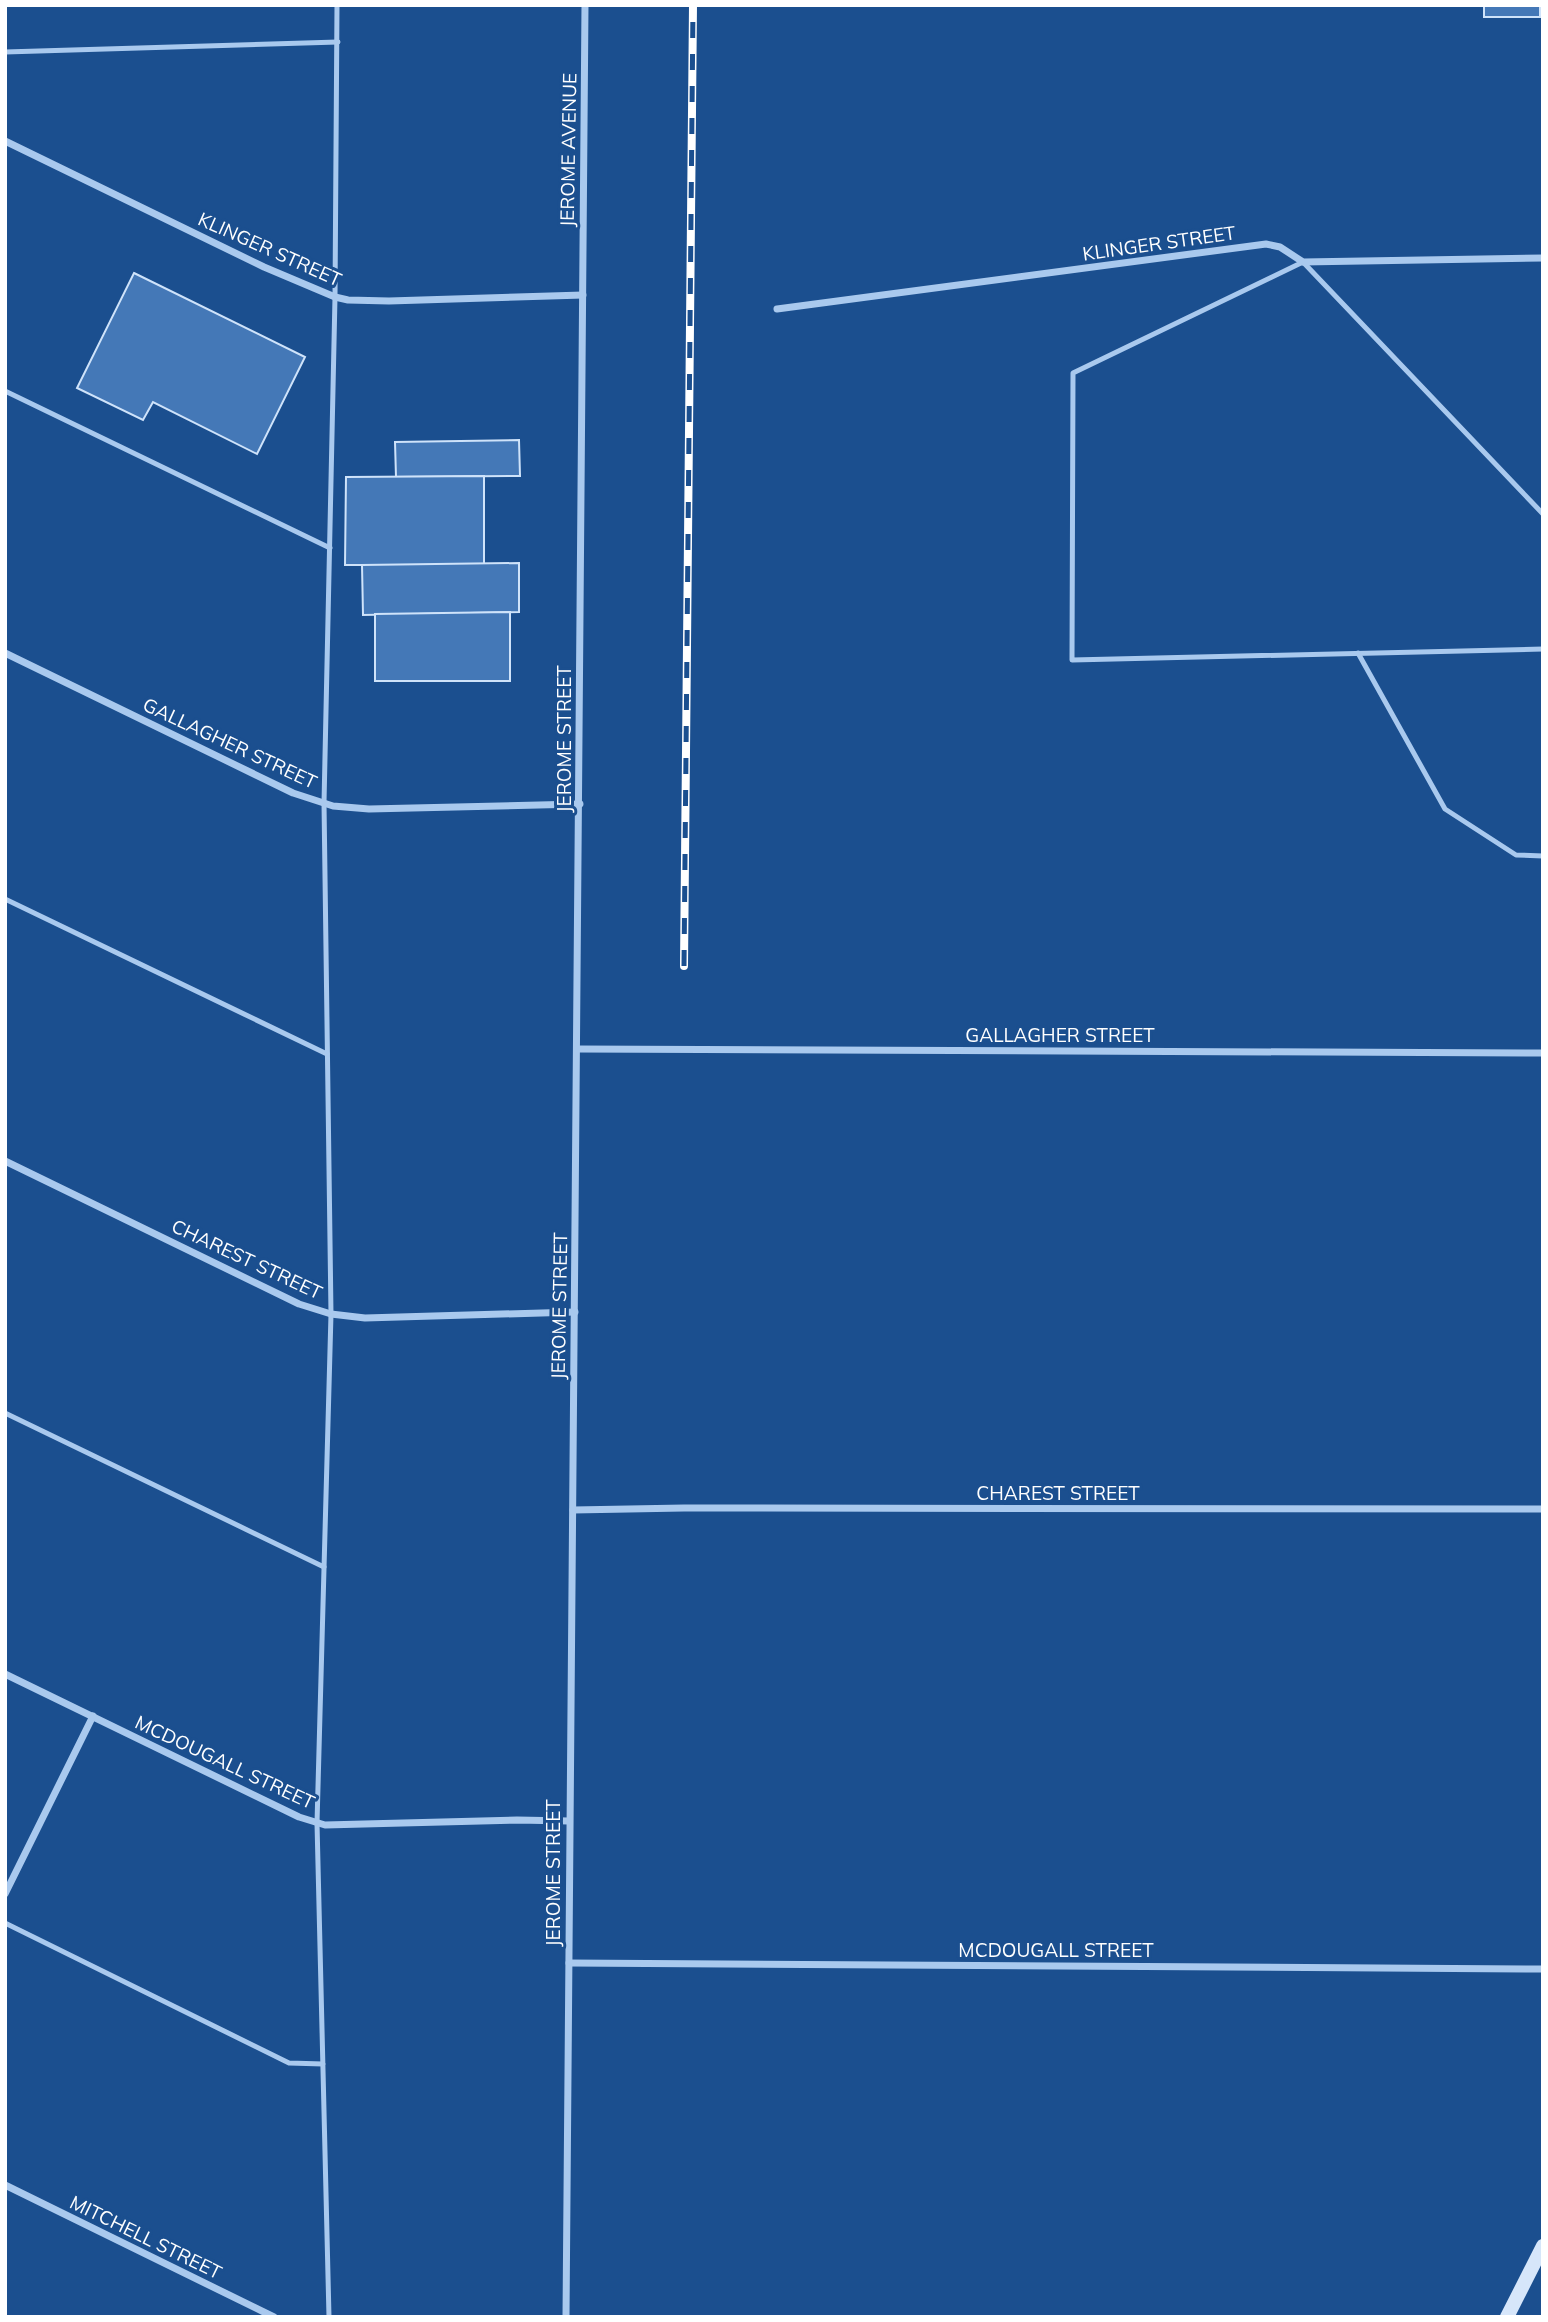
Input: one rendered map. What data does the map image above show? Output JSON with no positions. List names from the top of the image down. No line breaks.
{"streets":{"street":["JEROME AVENUE","KLINGER STREET","JEROME STREET","GALLAGHER STREET","CHAREST STREET","MCDOUGALL STREET","MITCHELL STREET"]},"crossings":[["JEROME AVENUE","KLINGER STREET"],["JEROME AVENUE","JEROME STREET"],["KLINGER STREET","JEROME STREET"],["JEROME STREET","GALLAGHER STREET"],["JEROME STREET","CHAREST STREET"],["JEROME STREET","MCDOUGALL STREET"]]}
